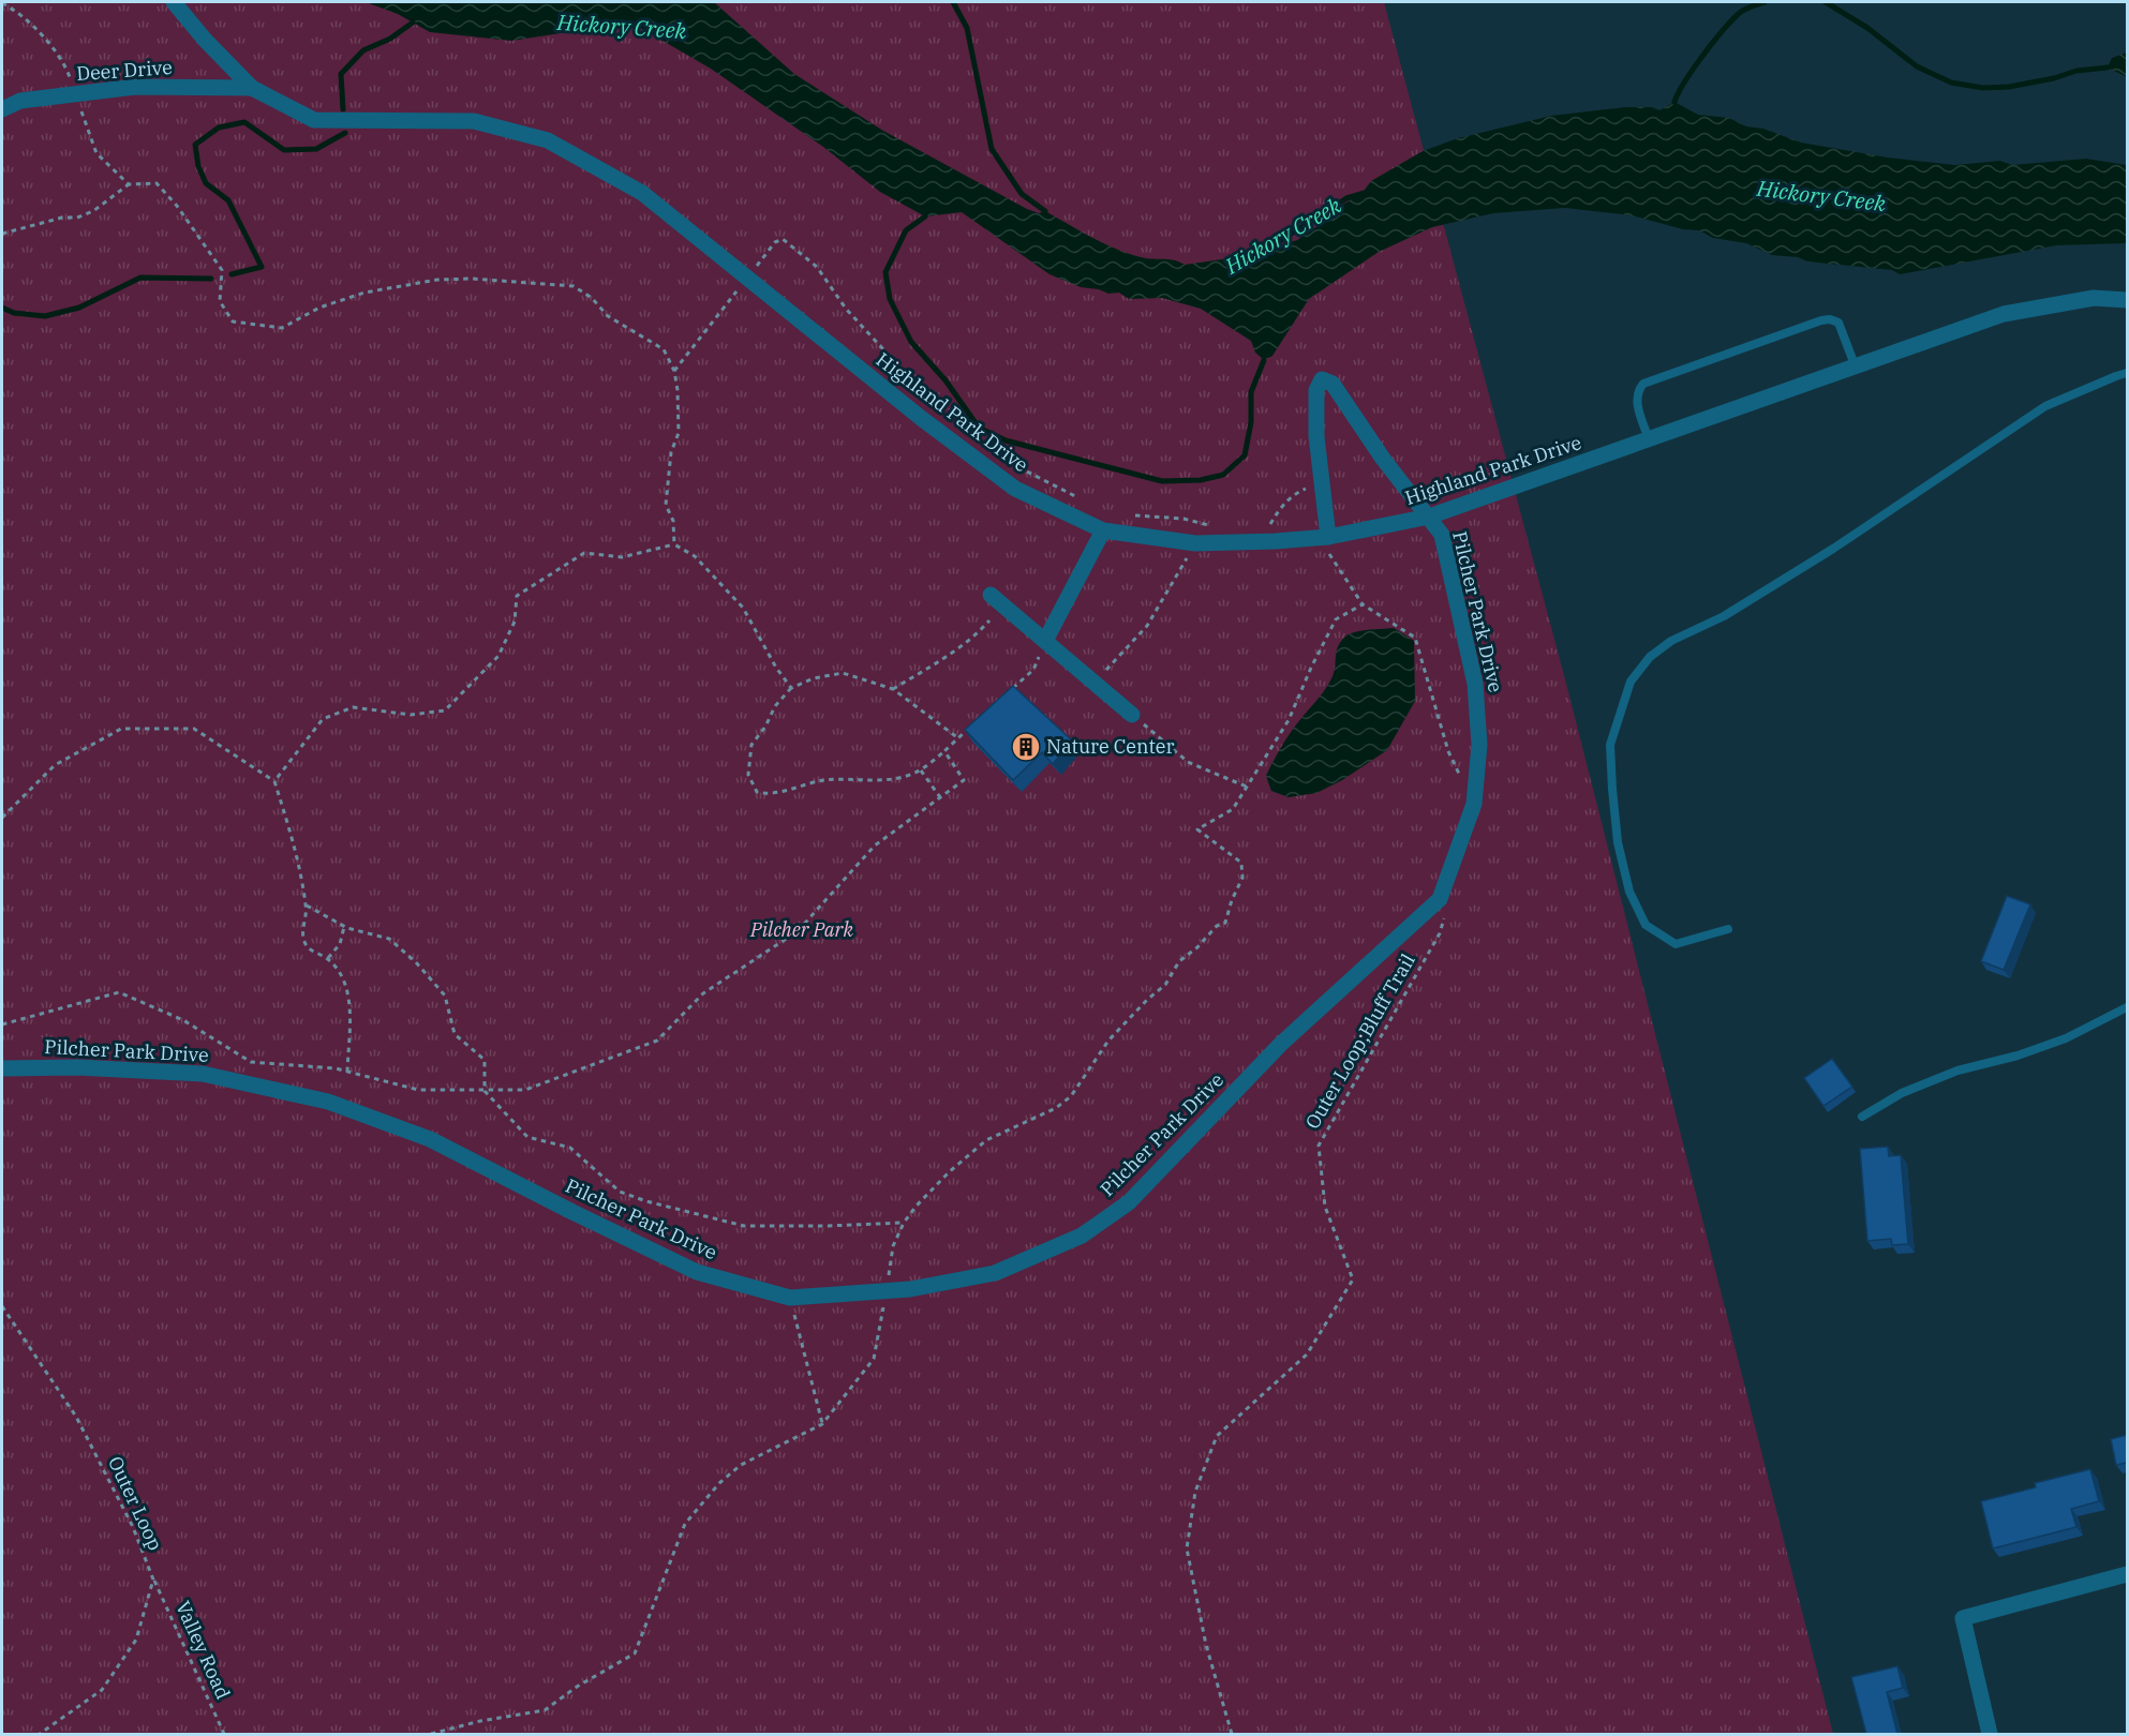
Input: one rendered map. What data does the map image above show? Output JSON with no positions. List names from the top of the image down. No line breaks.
{"streets":{"street":["Deer Drive","Highland Park Drive","Pilcher Park Drive"],"path":["Outer Loop;Bluff Trail","Outer Loop","Valley Road"]},"crossings":[["Deer Drive","Highland Park Drive"],["Highland Park Drive","Pilcher Park Drive"],["Outer Loop","Valley Road"]],"water":["Hickory Creek"],"parks":["Pilcher Park"],"places":{"building":["Nature Center"]}}
